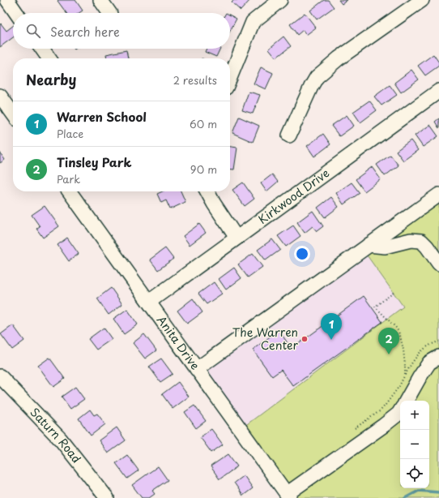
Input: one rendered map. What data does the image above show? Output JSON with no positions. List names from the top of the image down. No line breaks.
{"streets":{"street":["Kirkwood Drive","Anita Drive","Saturn Road"]},"crossings":[["Kirkwood Drive","Anita Drive"]],"places":["The Warren Center"],"page":{"search":"Search here","heading":["Nearby","2 results"],"list":[{"mark":"1","name":"Warren School","note":"Place","value":"60 m"},{"mark":"2","name":"Tinsley Park","note":"Park","value":"90 m"}],"pins":["1","2"],"map_buttons":["+","−"]}}
